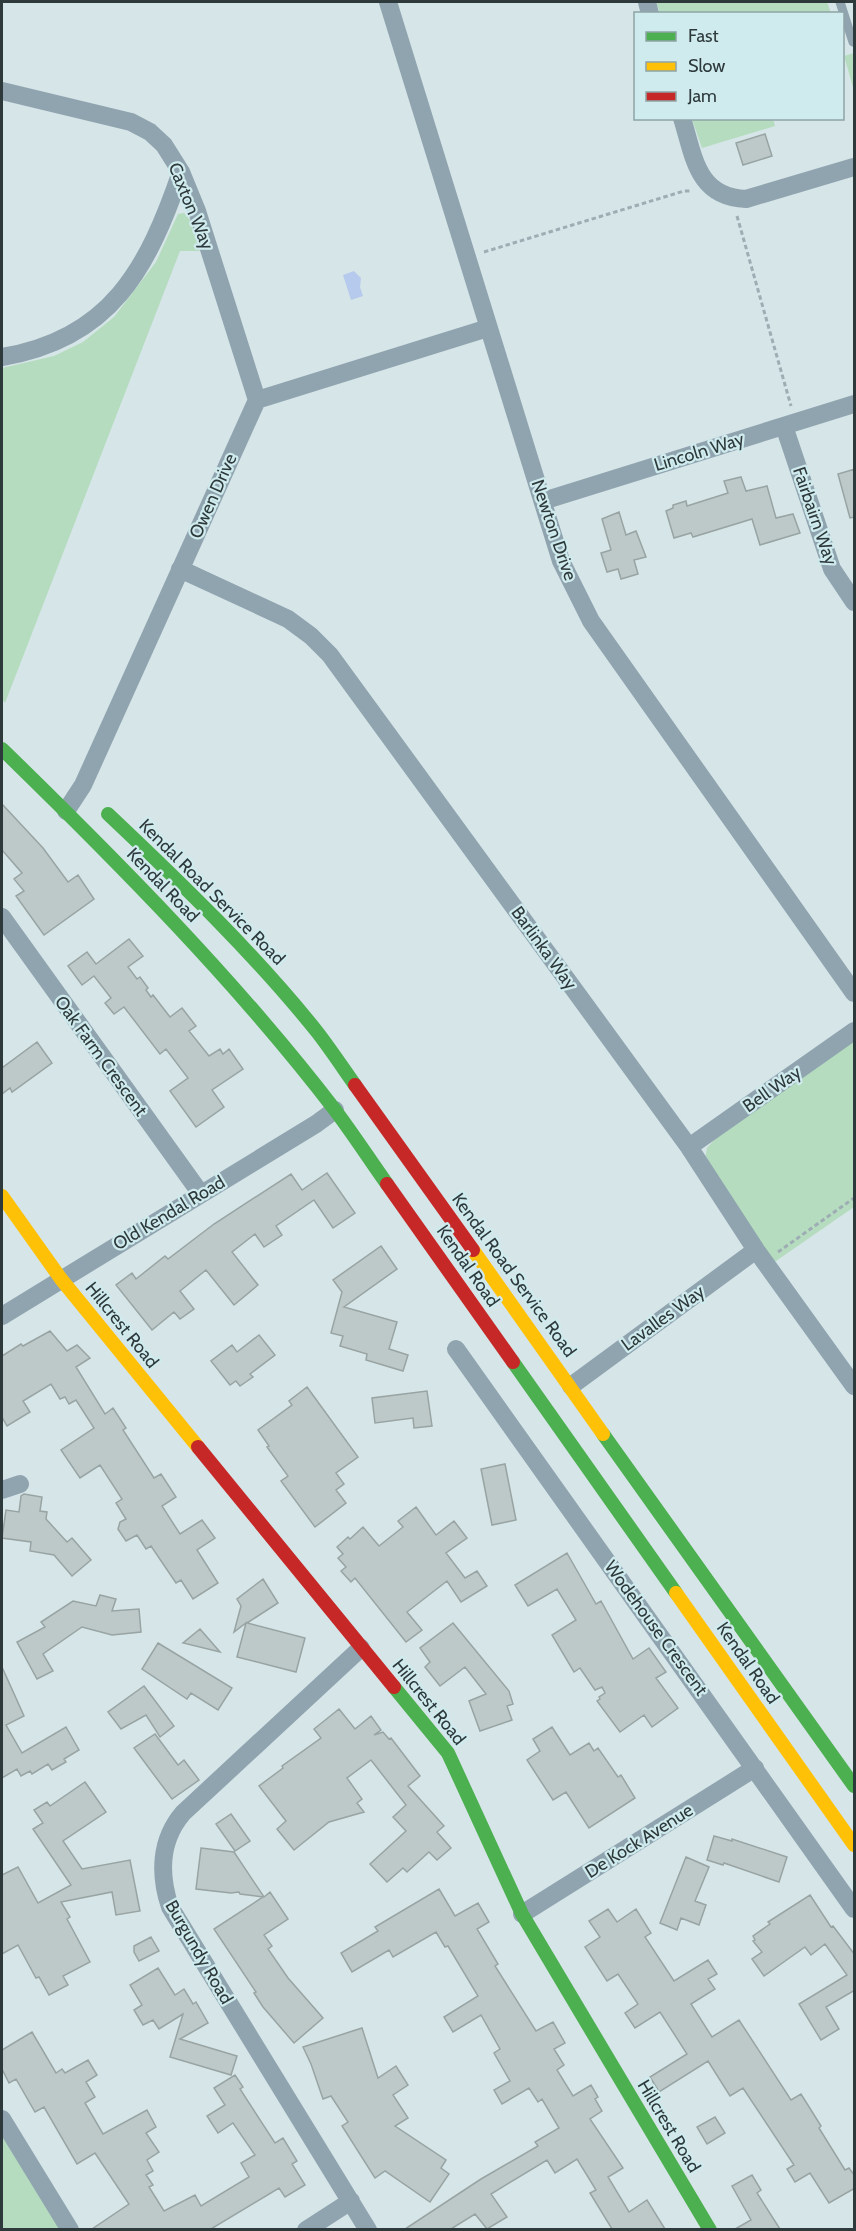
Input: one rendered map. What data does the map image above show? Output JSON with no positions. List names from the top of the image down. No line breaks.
{"streets":{"street":["Caxton Way","Lincoln Way","Owen Drive","Fairbairn Way","Newton Drive","Kendal Road","Kendal Road Service Road","Barlinka Way","Oak Farm Crescent","Bell Way","Old Kendal Road","Lavalles Way","Hillcrest Road","Wodehouse Crescent","De Kock Avenue","Burgundy Road"]},"crossings":[["Caxton Way","Owen Drive"],["Lincoln Way","Fairbairn Way"],["Lincoln Way","Newton Drive"],["Owen Drive","Kendal Road"],["Owen Drive","Barlinka Way"],["Kendal Road","Old Kendal Road"],["Kendal Road Service Road","Lavalles Way"],["Barlinka Way","Bell Way"],["Barlinka Way","Lavalles Way"],["Oak Farm Crescent","Old Kendal Road"],["Old Kendal Road","Hillcrest Road"],["Hillcrest Road","De Kock Avenue"],["Hillcrest Road","Burgundy Road"],["Wodehouse Crescent","De Kock Avenue"]],"legend":["Fast","Slow","Jam"]}
